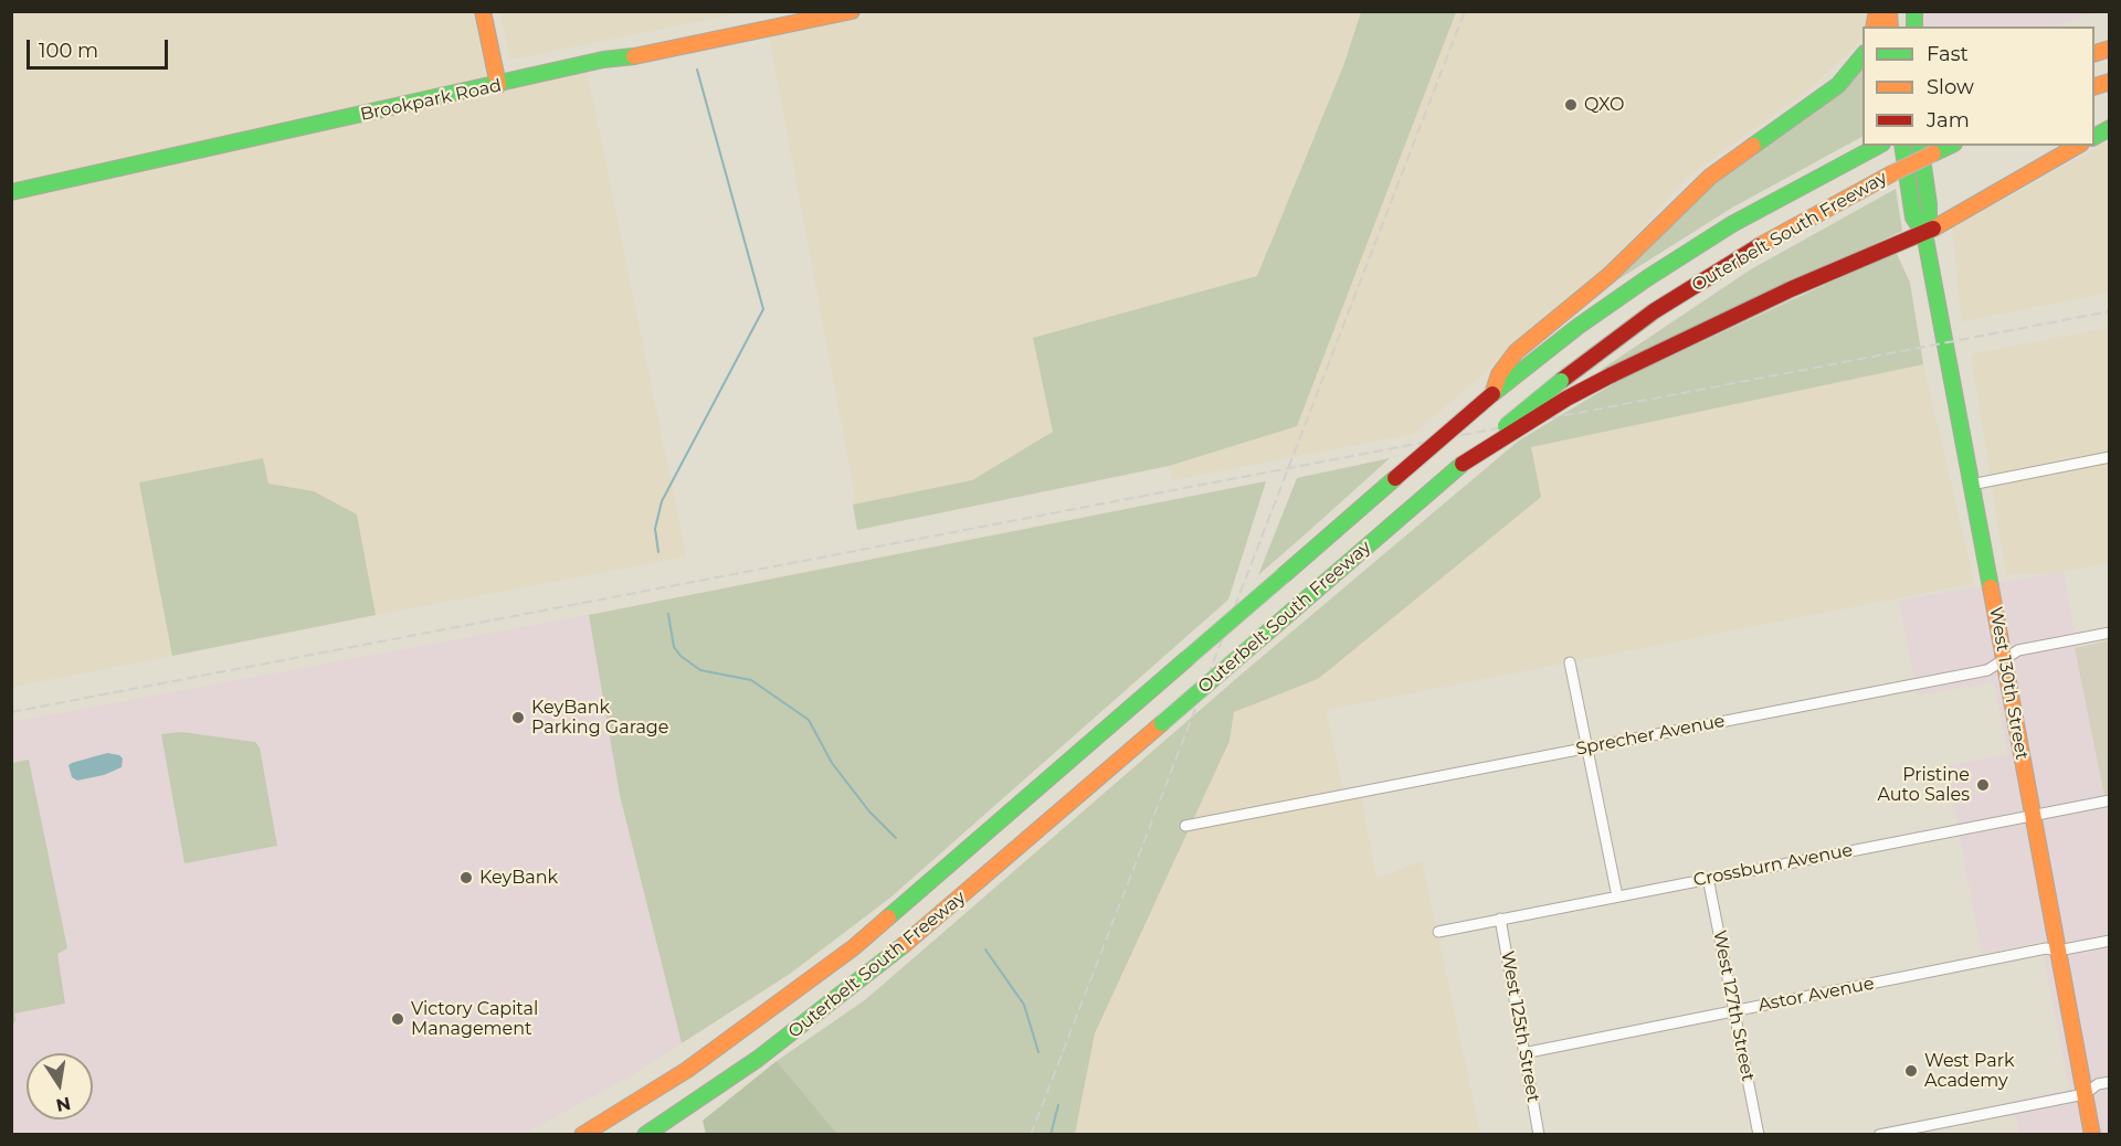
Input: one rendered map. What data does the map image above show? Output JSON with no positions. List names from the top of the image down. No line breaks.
{"streets":{"main road":["Brookpark Road","Outerbelt South Freeway","West 130th Street"],"street":["Sprecher Avenue","Crossburn Avenue","Astor Avenue","West 127th Street","West 125th Street"]},"crossings":[["West 130th Street","Sprecher Avenue"],["West 130th Street","Crossburn Avenue"],["West 130th Street","Astor Avenue"],["Crossburn Avenue","West 127th Street"],["Crossburn Avenue","West 125th Street"],["Astor Avenue","West 127th Street"],["Astor Avenue","West 125th Street"]],"places":["QXO","KeyBank Parking Garage","Pristine Auto Sales","KeyBank","Victory Capital Management","West Park Academy"],"legend":["Fast","Slow","Jam"],"scale_bar":"100 m","north":"bottom"}
